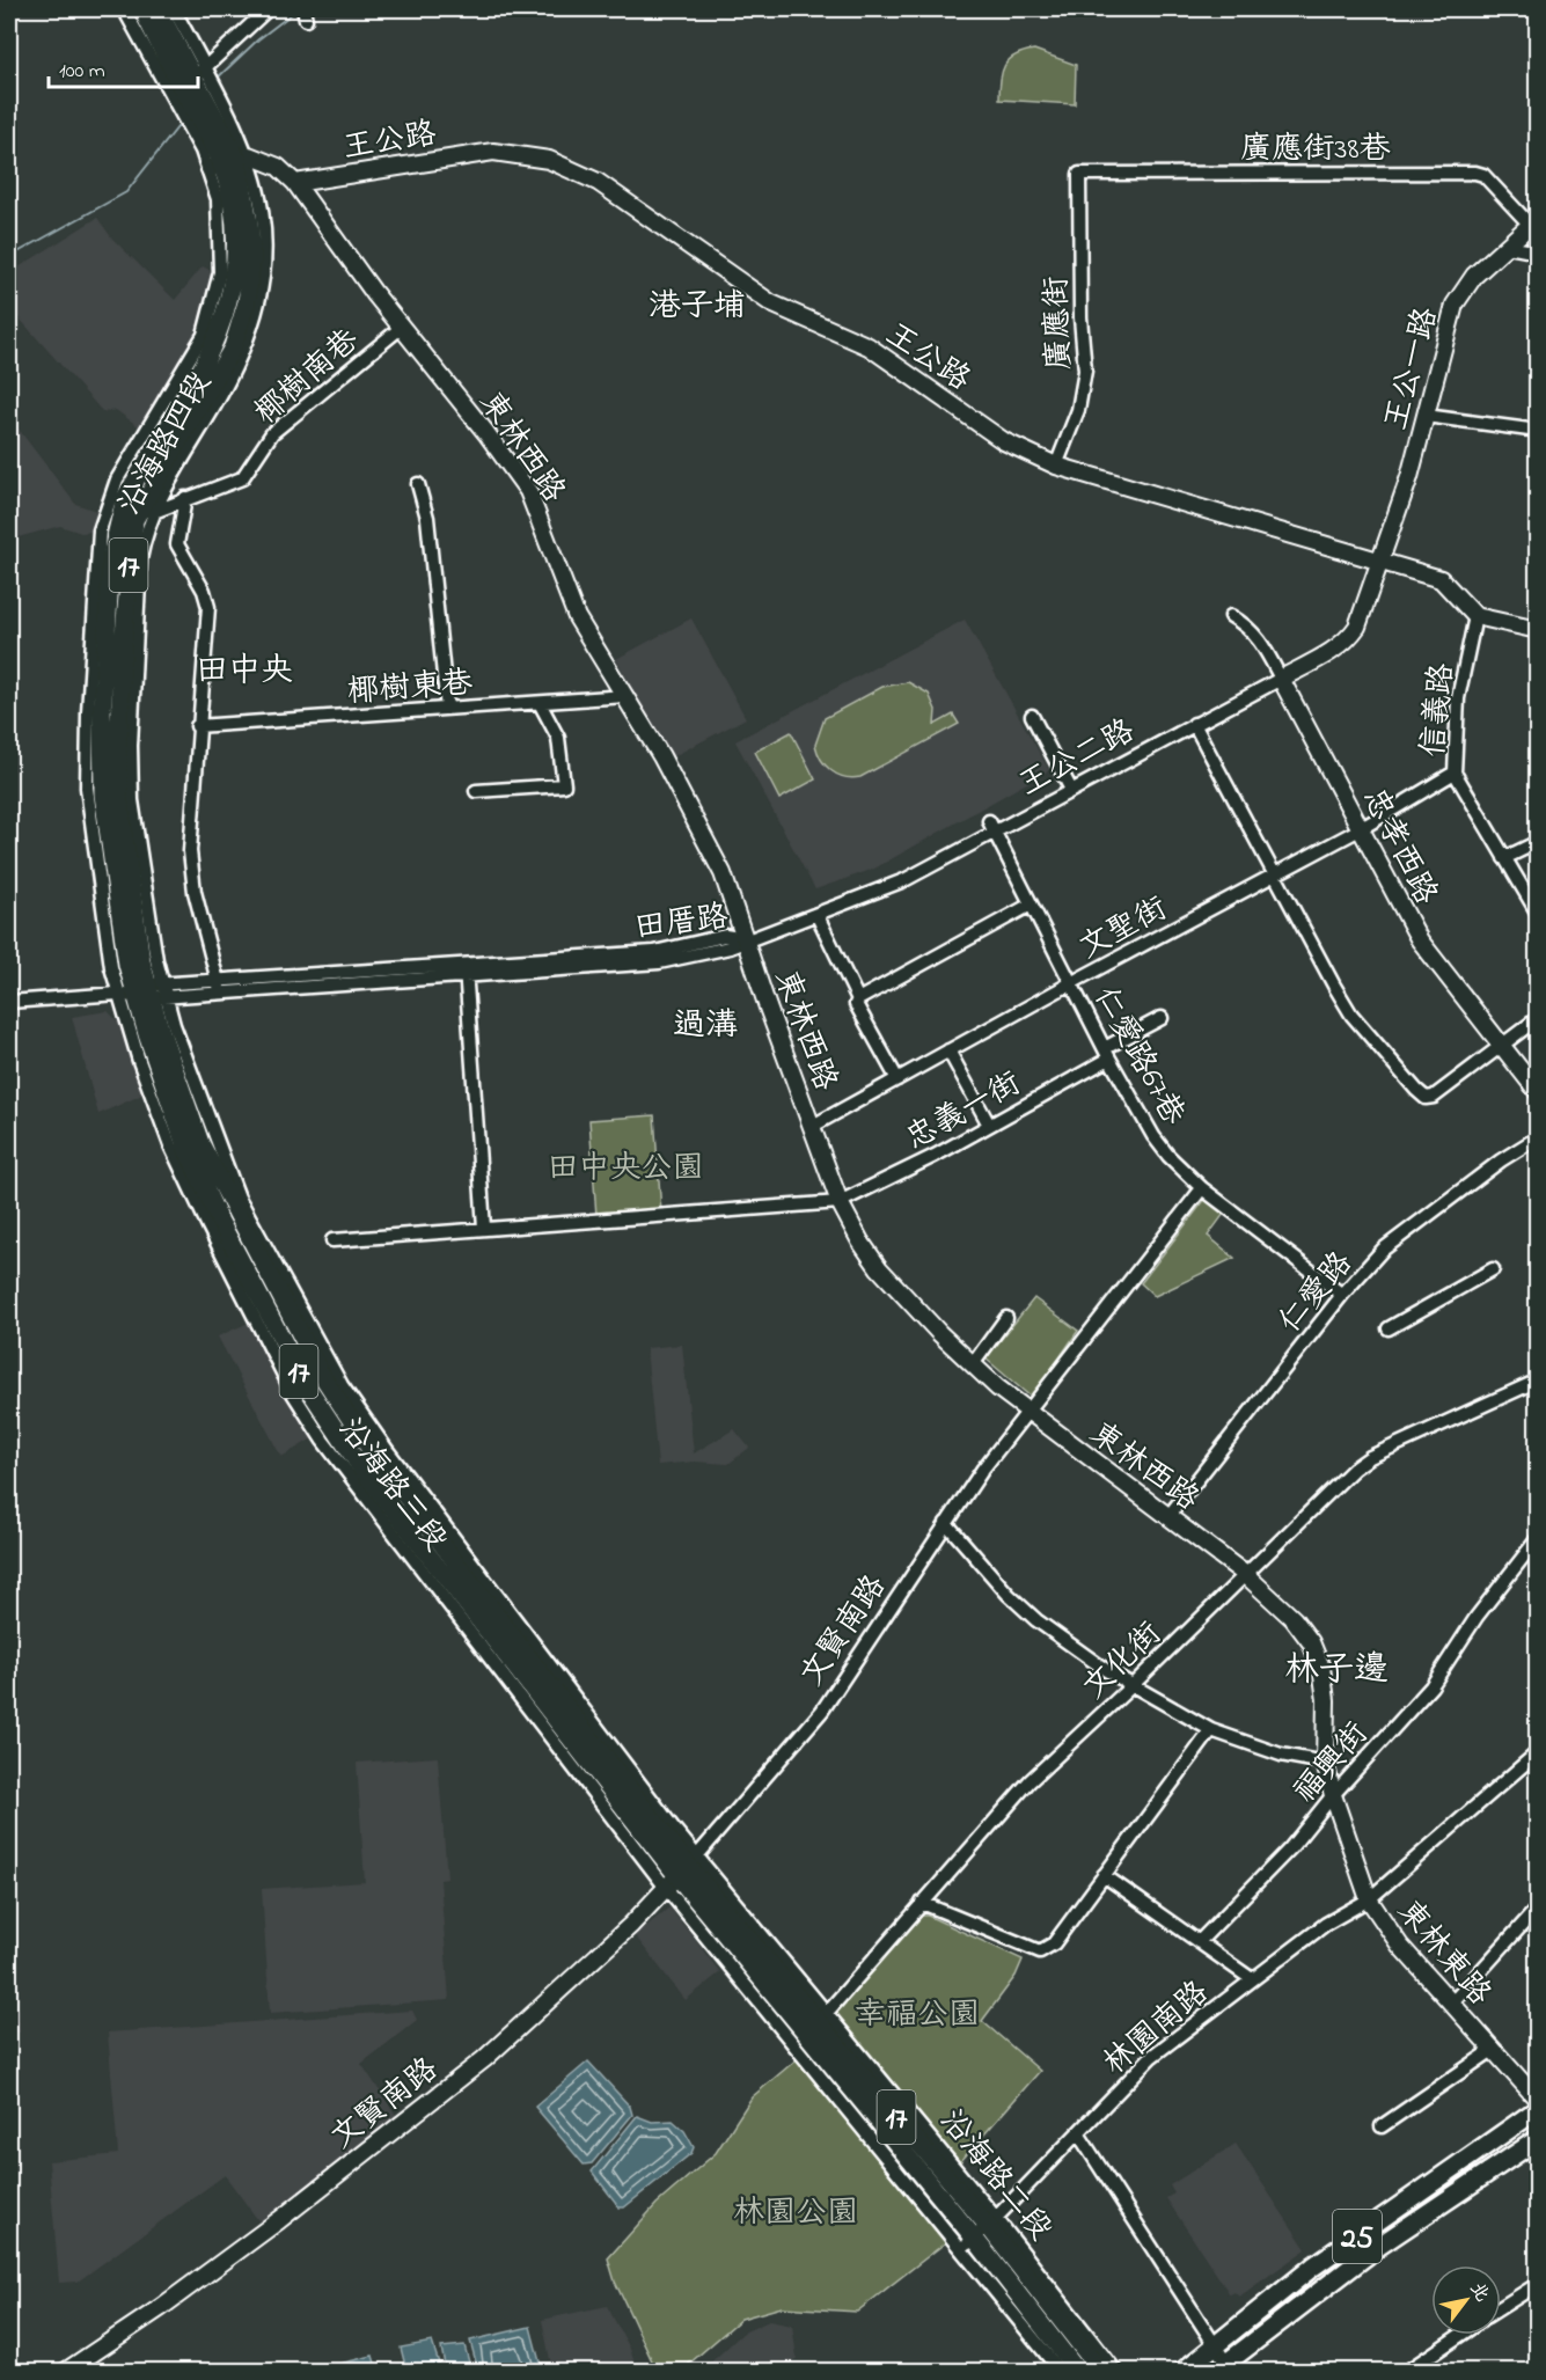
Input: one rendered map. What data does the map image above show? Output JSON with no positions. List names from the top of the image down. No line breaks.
{"streets":{"main road":["沿海路四段","17","沿海路三段","沿海路二段","25"],"street":["王公路","廣應街38巷","廣應街","王公一路","椰樹南巷","東林西路","椰樹東巷","信義路","王公二路","忠孝西路","田厝路","文聖街","仁愛路67巷","忠義一街","仁愛路","文賢南路","文化街","福興街","東林東路","林園南路"]},"crossings":[["王公路","廣應街"],["王公路","王公一路"],["王公路","東林西路"],["王公路","信義路"],["王公路","王公二路"],["廣應街38巷","廣應街"],["廣應街38巷","王公一路"],["王公一路","王公二路"],["椰樹南巷","沿海路四段"],["椰樹南巷","東林西路"],["沿海路四段","東林西路"],["沿海路四段","17"],["沿海路四段","田厝路"],["沿海路四段","沿海路三段"],["東林西路","17"],["東林西路","椰樹東巷"],["東林西路","王公二路"],["東林西路","田厝路"],["東林西路","文聖街"],["東林西路","忠義一街"],["東林西路","仁愛路"],["東林西路","文賢南路"],["東林西路","文化街"],["東林西路","福興街"],["東林西路","東林東路"],["東林西路","林園南路"],["信義路","文聖街"],["王公二路","忠孝西路"],["王公二路","田厝路"],["王公二路","仁愛路67巷"],["忠孝西路","文聖街"],["田厝路","沿海路三段"],["文聖街","仁愛路67巷"],["仁愛路67巷","忠義一街"],["仁愛路67巷","仁愛路"],["仁愛路67巷","文賢南路"],["沿海路三段","文賢南路"],["沿海路三段","沿海路二段"],["文賢南路","沿海路二段"],["文化街","沿海路二段"],["東林東路","林園南路"],["林園南路","沿海路二段"]],"districts":["港子埔","田中央","過溝","林子邊"],"parks":["田中央公園","幸福公園","林園公園"],"scale_bar":"100 m","north":"top right"}
